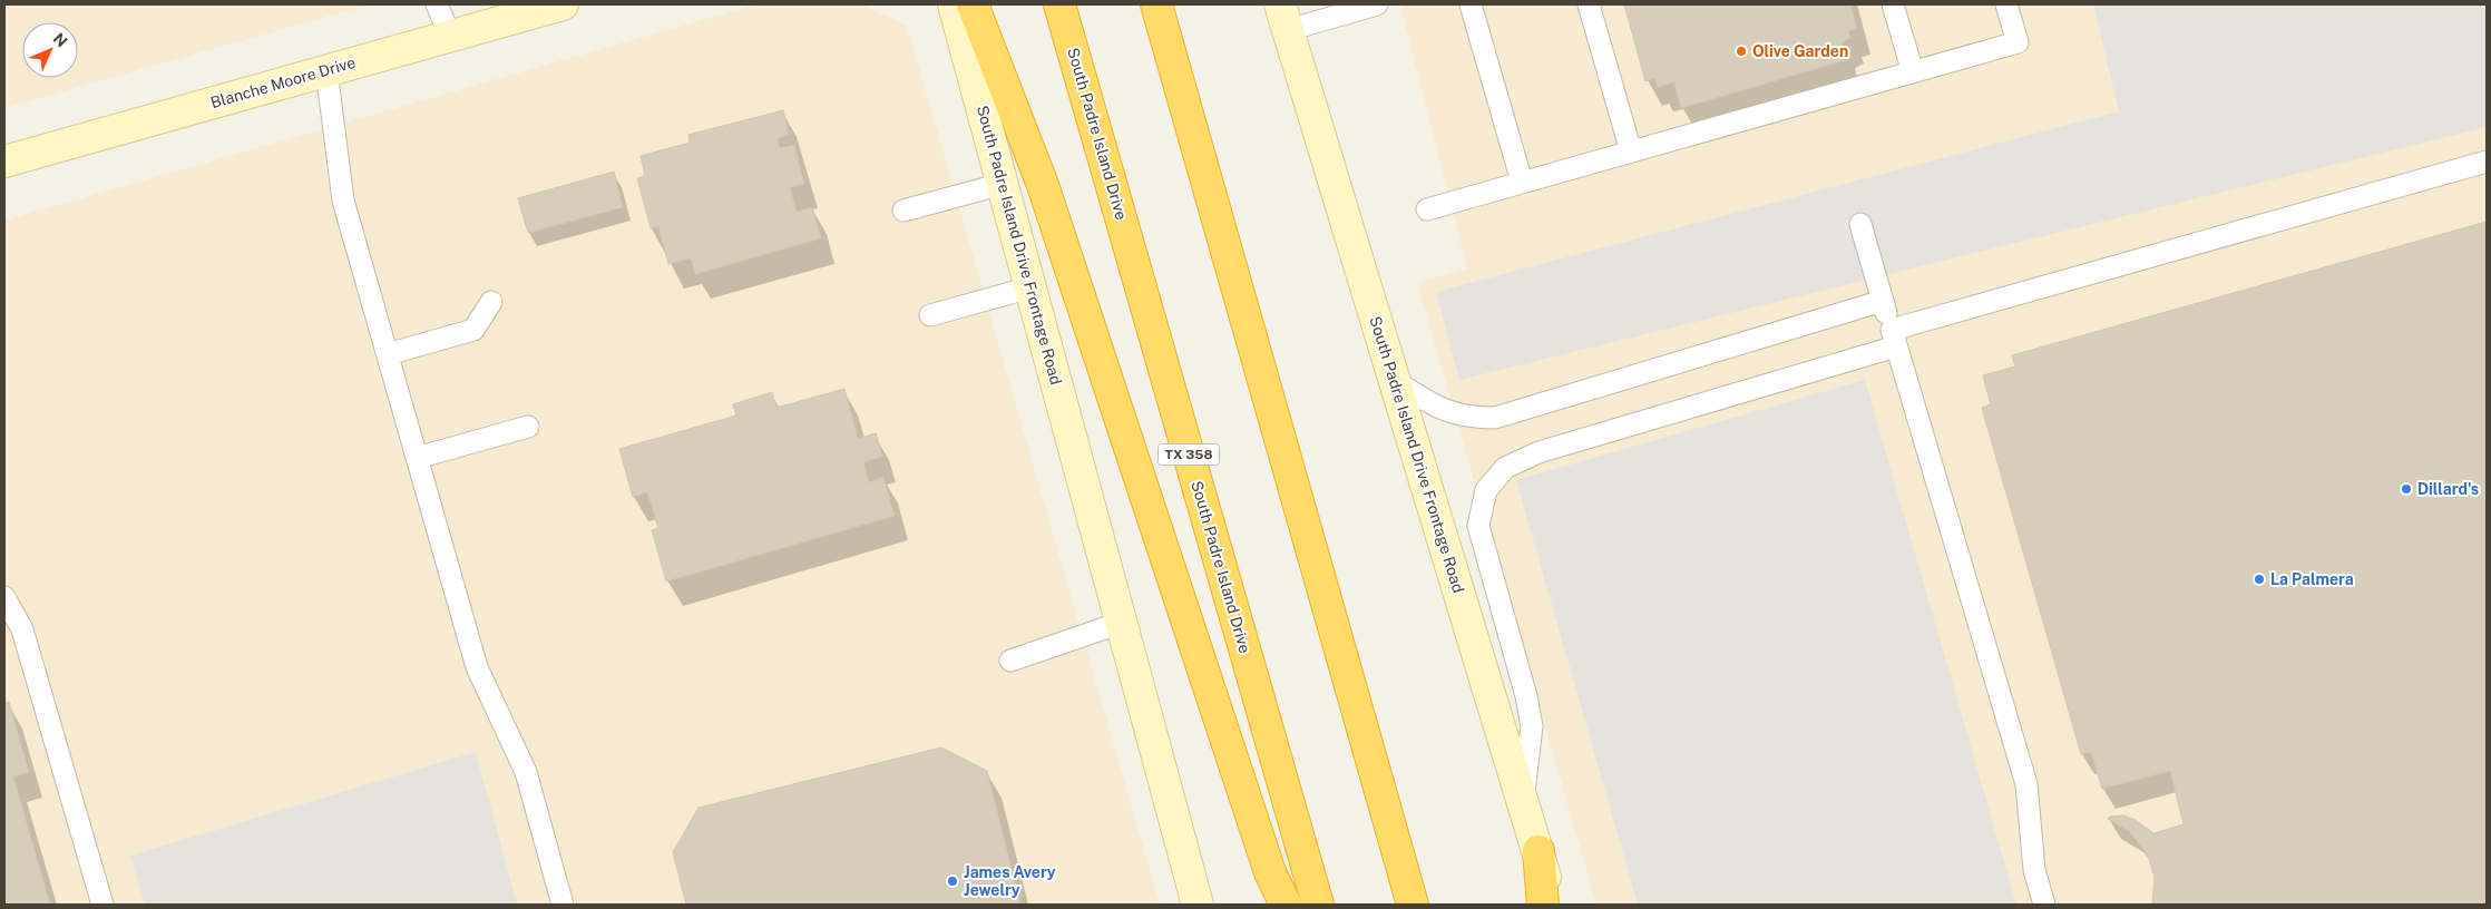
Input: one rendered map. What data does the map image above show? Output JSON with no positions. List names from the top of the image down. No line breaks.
{"streets":{"highway":["South Padre Island Drive","TX 358"],"main road":["Blanche Moore Drive","South Padre Island Drive Frontage Road"]},"places":["Olive Garden","Dillard's","La Palmera","James Avery Jewelry"],"north":"top right"}
